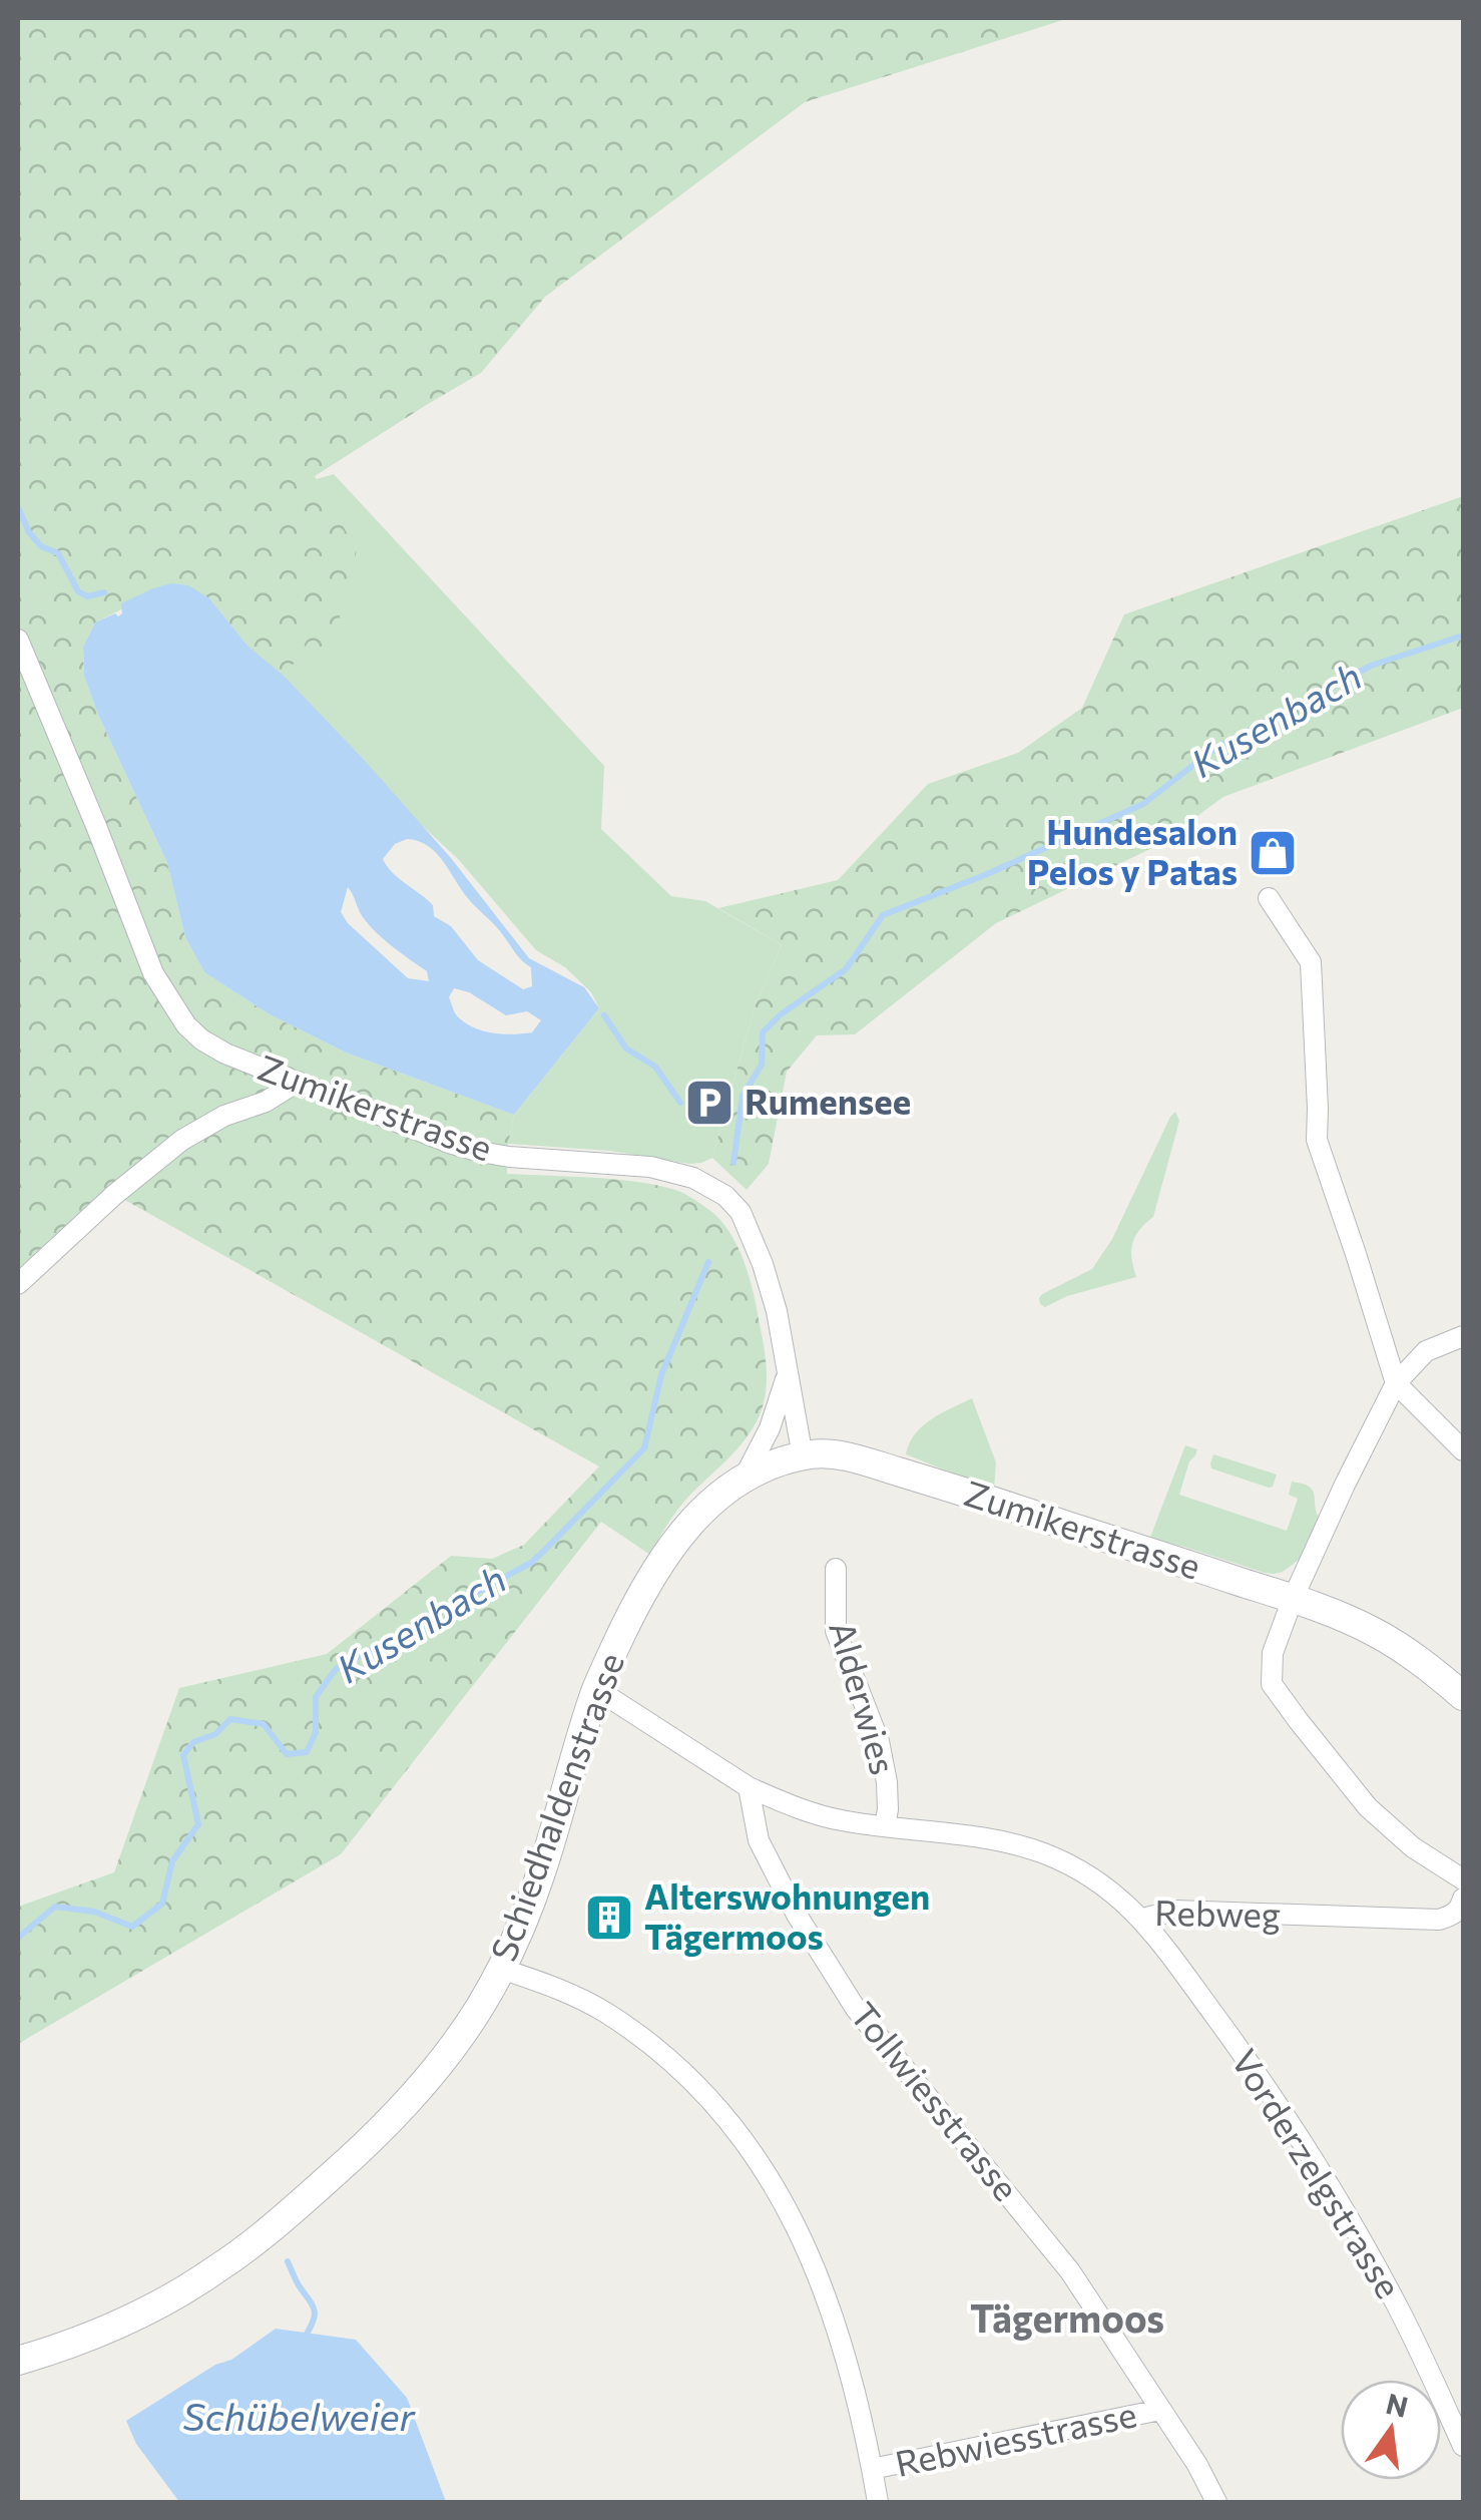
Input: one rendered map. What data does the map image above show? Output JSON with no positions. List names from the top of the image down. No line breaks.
{"streets":{"main road":["Zumikerstrasse","Schiedhaldenstrasse"],"street":["Alderwies","Rebweg","Tollwiesstrasse","Vorderzelgstrasse","Rebwiesstrasse"]},"crossings":[["Zumikerstrasse","Schiedhaldenstrasse"],["Alderwies","Rebweg"],["Rebweg","Tollwiesstrasse"],["Rebweg","Vorderzelgstrasse"],["Tollwiesstrasse","Rebwiesstrasse"]],"districts":["Tägermoos"],"water":["Kusenbach","Schübelweier"],"places":{"shop":["Hundesalon Pelos y Patas"],"parking":["Rumensee"],"building":["Alterswohnungen Tägermoos"]},"north":"top"}
